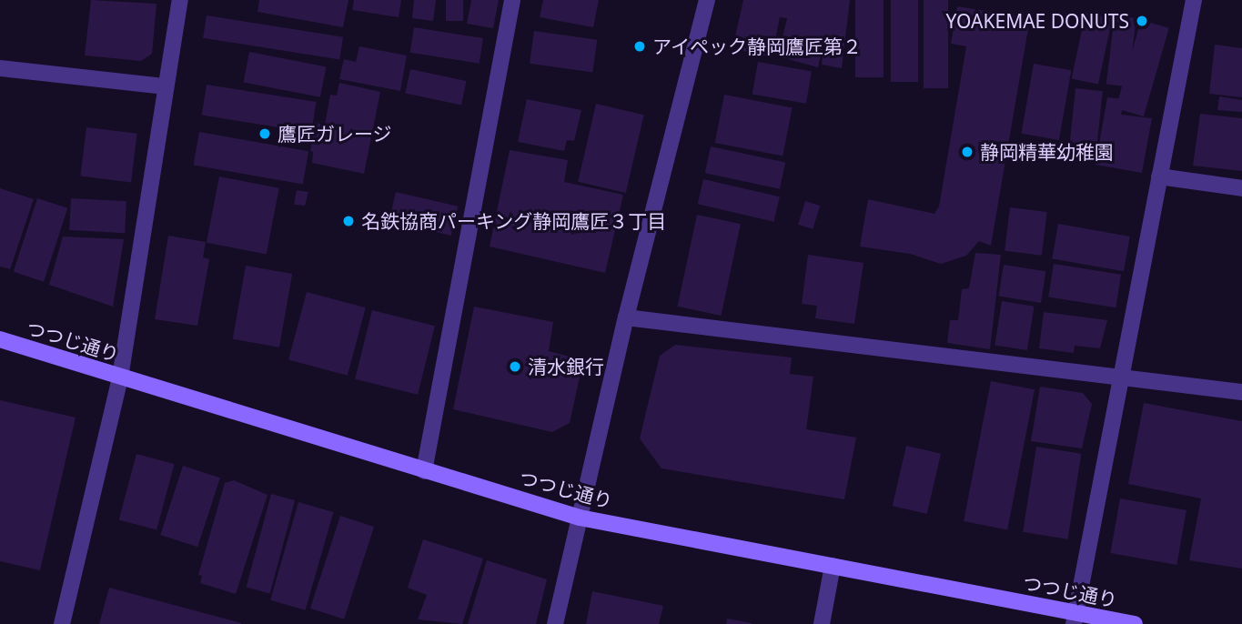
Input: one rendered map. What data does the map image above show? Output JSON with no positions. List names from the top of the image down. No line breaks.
{"streets":{"main road":["つつじ通り"]},"places":["YOAKEMAE DONUTS","アイペック静岡鷹匠第２","鷹匠ガレージ","静岡精華幼稚園","名鉄協商パーキング静岡鷹匠３丁目","清水銀行"]}
